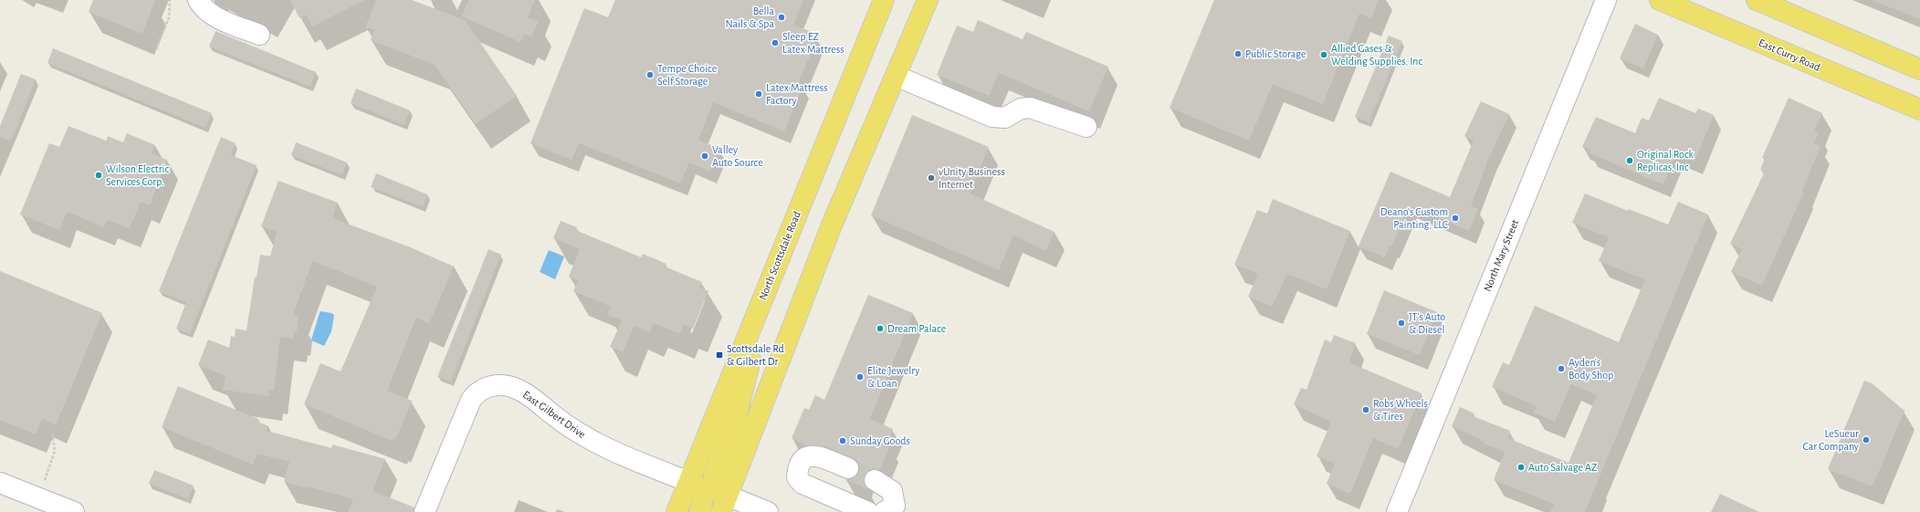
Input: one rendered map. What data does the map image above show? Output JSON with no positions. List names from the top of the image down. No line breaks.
{"streets":{"main road":["East Curry Road","North Scottsdale Road"],"street":["North Mary Street","East Gilbert Drive"]},"crossings":[["North Scottsdale Road","East Gilbert Drive"]],"places":{"other":["Bella Nails & Spa","Sleep EZ Latex Mattress","Public Storage","Allied Gases & Welding Supplies, Inc","Tempe Choice Self Storage","Latex Mattress Factory","Valley Auto Source","Original Rock Replicas, Inc","Wilson Electric Services Corp.","vUnity Business Internet","Deano's Custom Painting, LLC","JT's Auto & Diesel","Dream Palace","Ayden's Body Shop","Elite Jewelry & Loan","Robs Wheels & Tires","LeSueur Car Company","Sunday Goods","Auto Salvage AZ"],"transit":["Scottsdale Rd & Gilbert Dr"]}}
